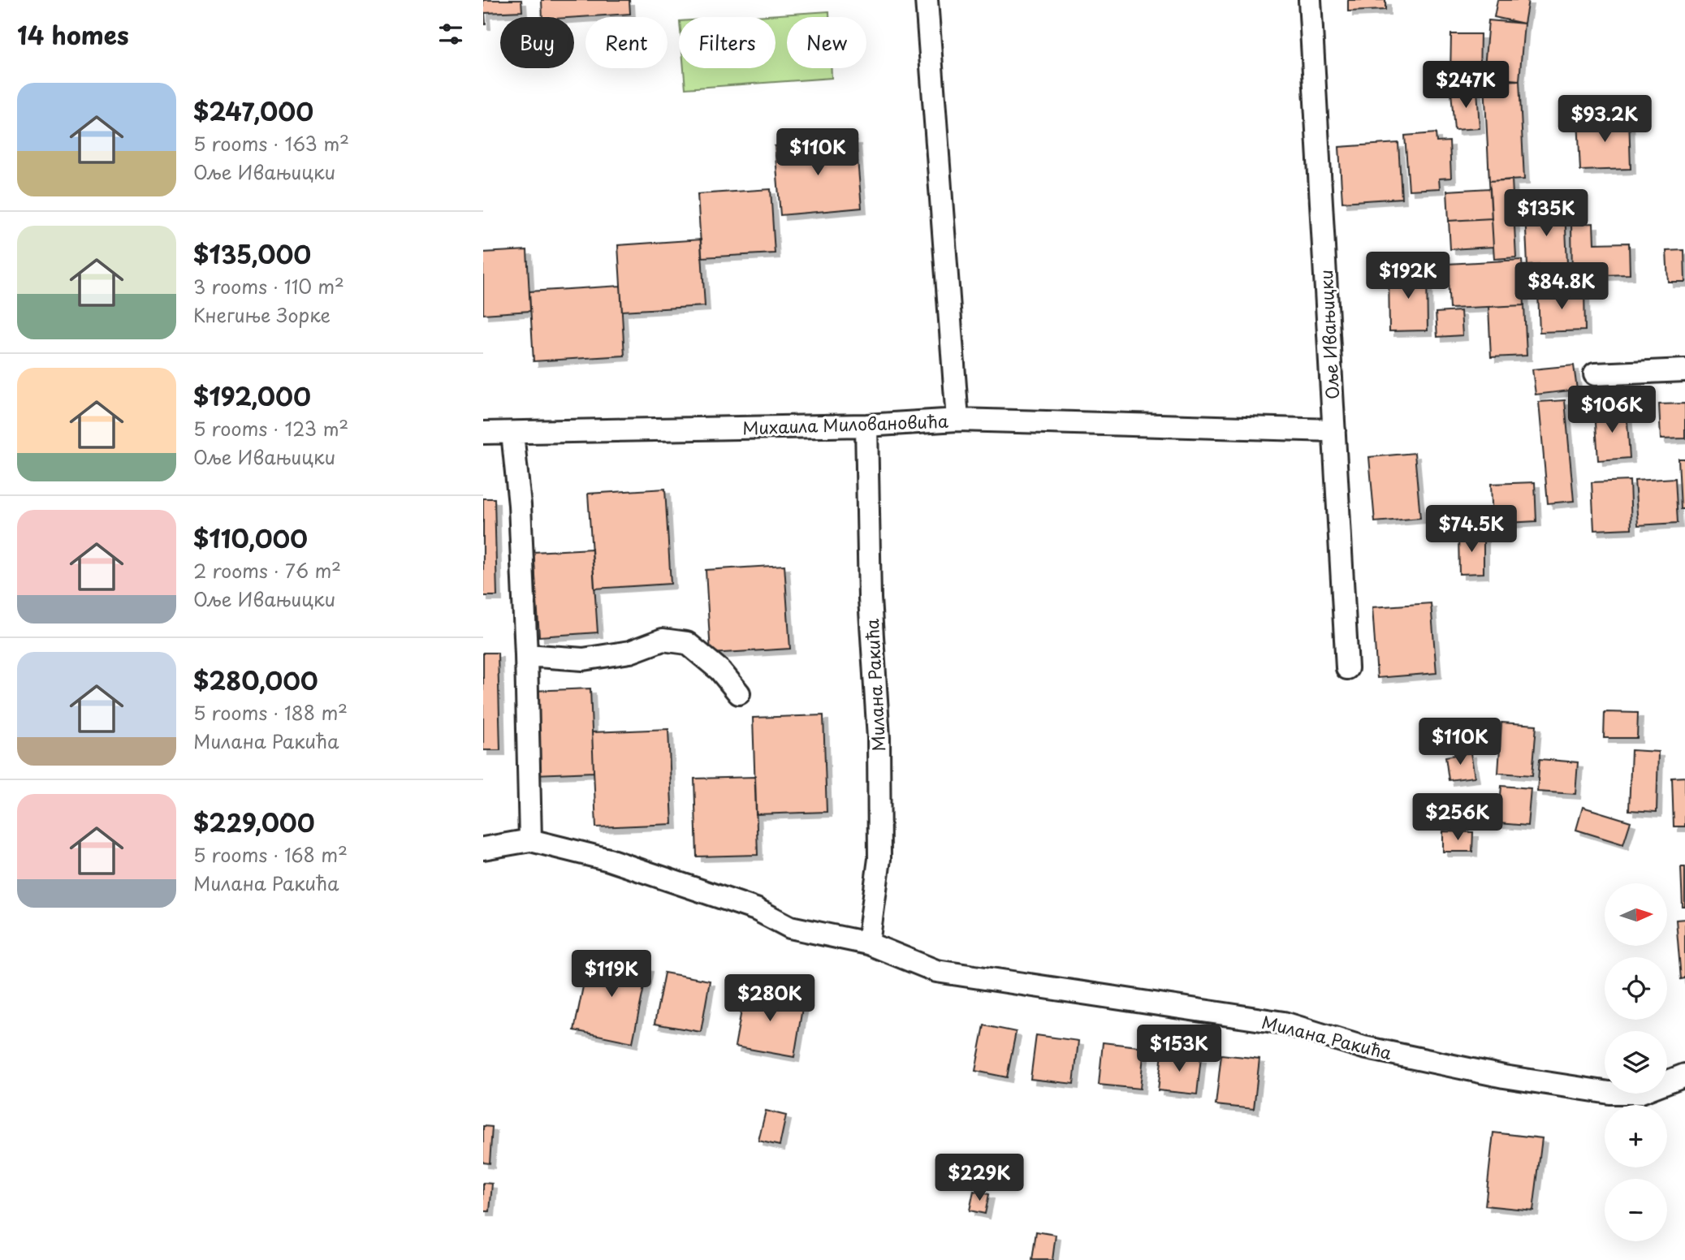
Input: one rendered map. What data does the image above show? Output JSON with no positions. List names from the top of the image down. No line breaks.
{"streets":{"street":["Оље Ивањицки","Михаила Миловановића","Милана Ракића"]},"crossings":[["Михаила Миловановића","Милана Ракића"]],"north":"right","page":{"heading":"14 homes","chip":["Buy","Rent","Filters","New"],"price":["$247K","$93.2K","$110K","$135K","$192K","$84.8K","$106K","$74.5K","$110K","$256K","$119K","$280K","$153K","$229K"],"list":[{"name":"$247,000","note":"5 rooms · 163 m² · Оље Ивањицки"},{"name":"$135,000","note":"3 rooms · 110 m² · Кнегиње Зорке"},{"name":"$192,000","note":"5 rooms · 123 m² · Оље Ивањицки"},{"name":"$110,000","note":"2 rooms · 76 m² · Оље Ивањицки"},{"name":"$280,000","note":"5 rooms · 188 m² · Милана Ракића"},{"name":"$229,000","note":"5 rooms · 168 m² · Милана Ракића"}],"map_buttons":["+","−"]}}
